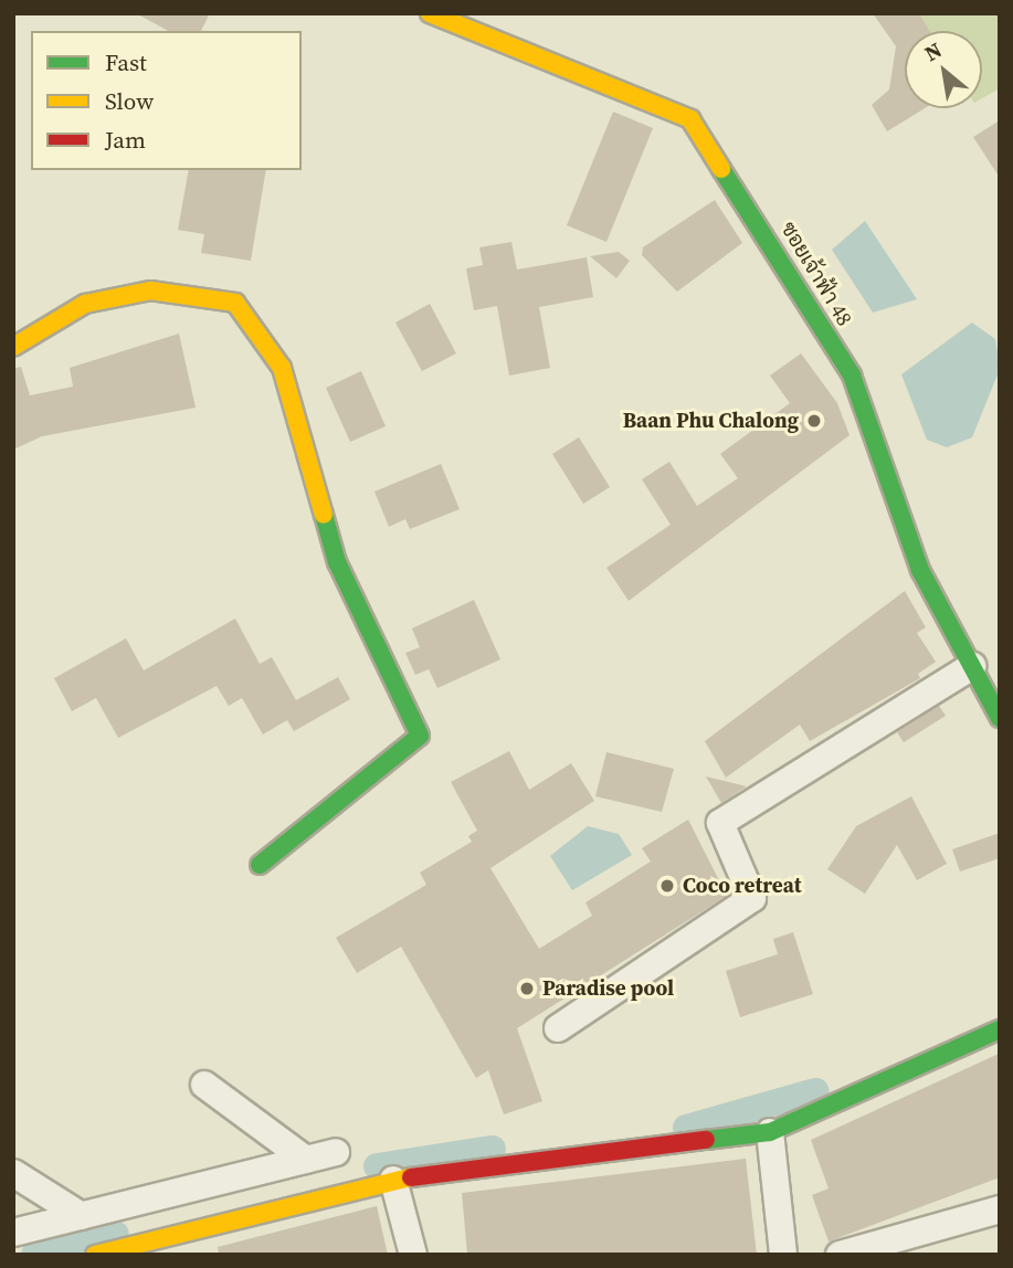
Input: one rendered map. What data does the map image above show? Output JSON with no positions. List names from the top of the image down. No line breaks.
{"streets":{"street":["ซอยเจ้าฟ้า 48"]},"places":["Baan Phu Chalong","Coco retreat","Paradise pool"],"legend":["Fast","Slow","Jam"],"north":"top left"}
